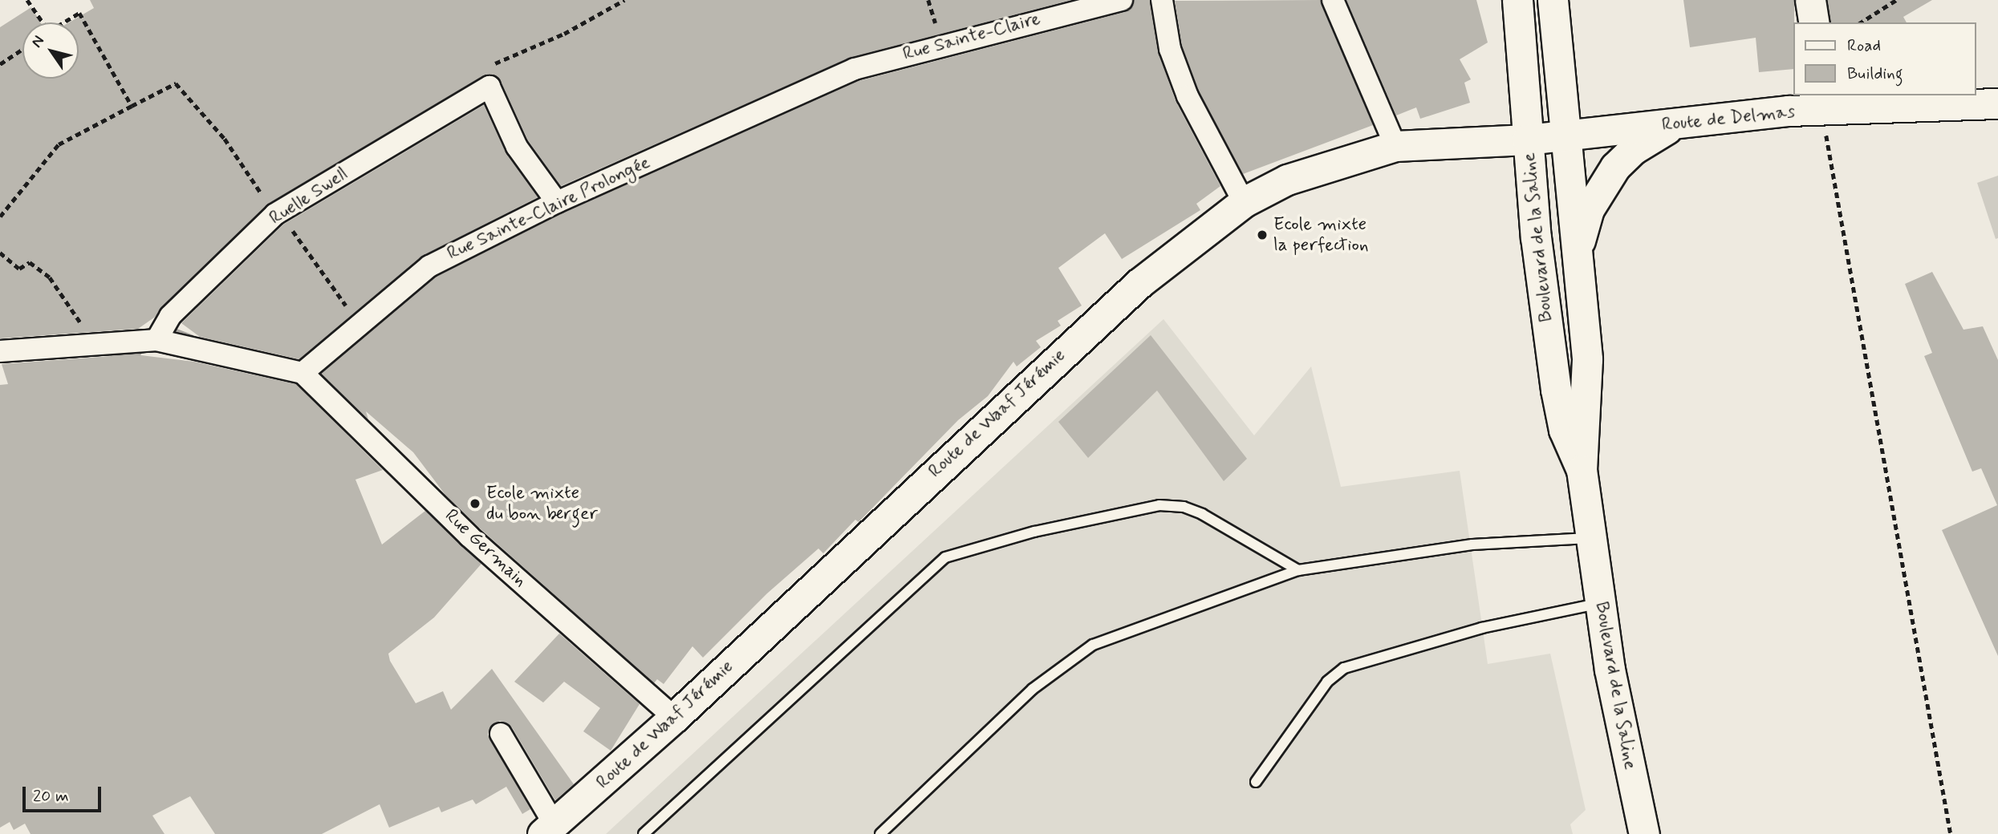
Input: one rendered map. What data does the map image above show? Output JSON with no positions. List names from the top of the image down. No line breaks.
{"streets":{"main road":["Route de Delmas","Boulevard de la Saline","Route de Waaf Jérémie"],"street":["Rue Sainte-Claire","Ruelle Swell","Rue Sainte-Claire Prolongée","Rue Germain"]},"crossings":[["Rue Sainte-Claire","Rue Sainte-Claire Prolongée"],["Route de Delmas","Boulevard de la Saline"],["Route de Delmas","Route de Waaf Jérémie"],["Rue Sainte-Claire Prolongée","Rue Germain"],["Boulevard de la Saline","Route de Waaf Jérémie"],["Route de Waaf Jérémie","Rue Germain"]],"places":["Ecole mixte la perfection","Ecole mixte du bon berger"],"legend":["Road","Building"],"scale_bar":"20 m","north":"top left"}
